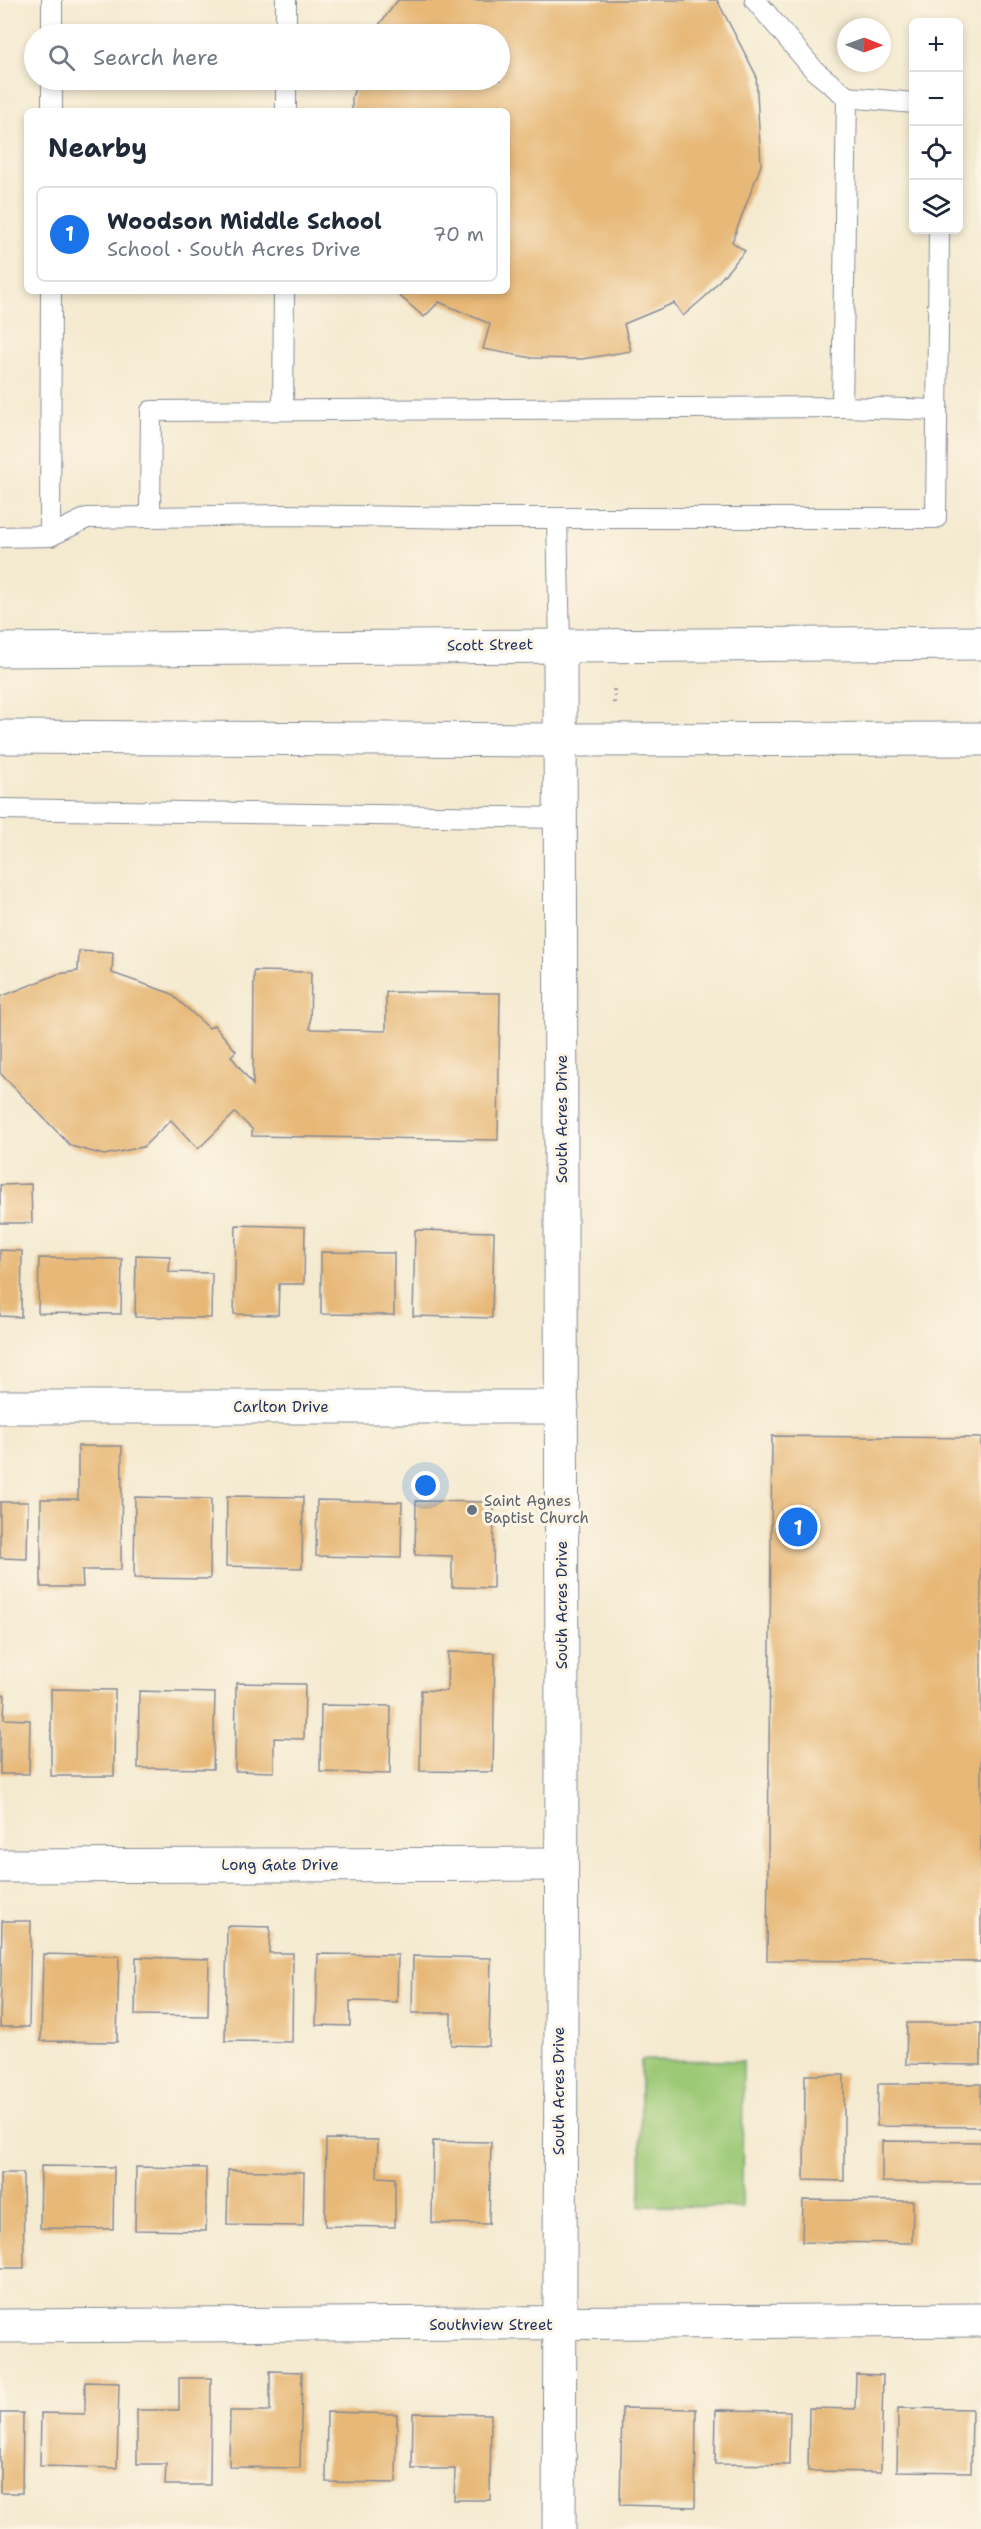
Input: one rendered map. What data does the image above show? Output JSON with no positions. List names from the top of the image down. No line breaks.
{"streets":{"street":["Scott Street","South Acres Drive","Carlton Drive","Long Gate Drive","Southview Street"]},"crossings":[["Scott Street","South Acres Drive"],["South Acres Drive","Carlton Drive"],["South Acres Drive","Long Gate Drive"],["South Acres Drive","Southview Street"]],"places":["Saint Agnes Baptist Church"],"north":"right","page":{"map_buttons":["+","−"],"search":"Search here","heading":"Nearby","list":[{"mark":"1","name":"Woodson Middle School","note":"School · South Acres Drive","value":"70 m"}],"pins":"1"}}
